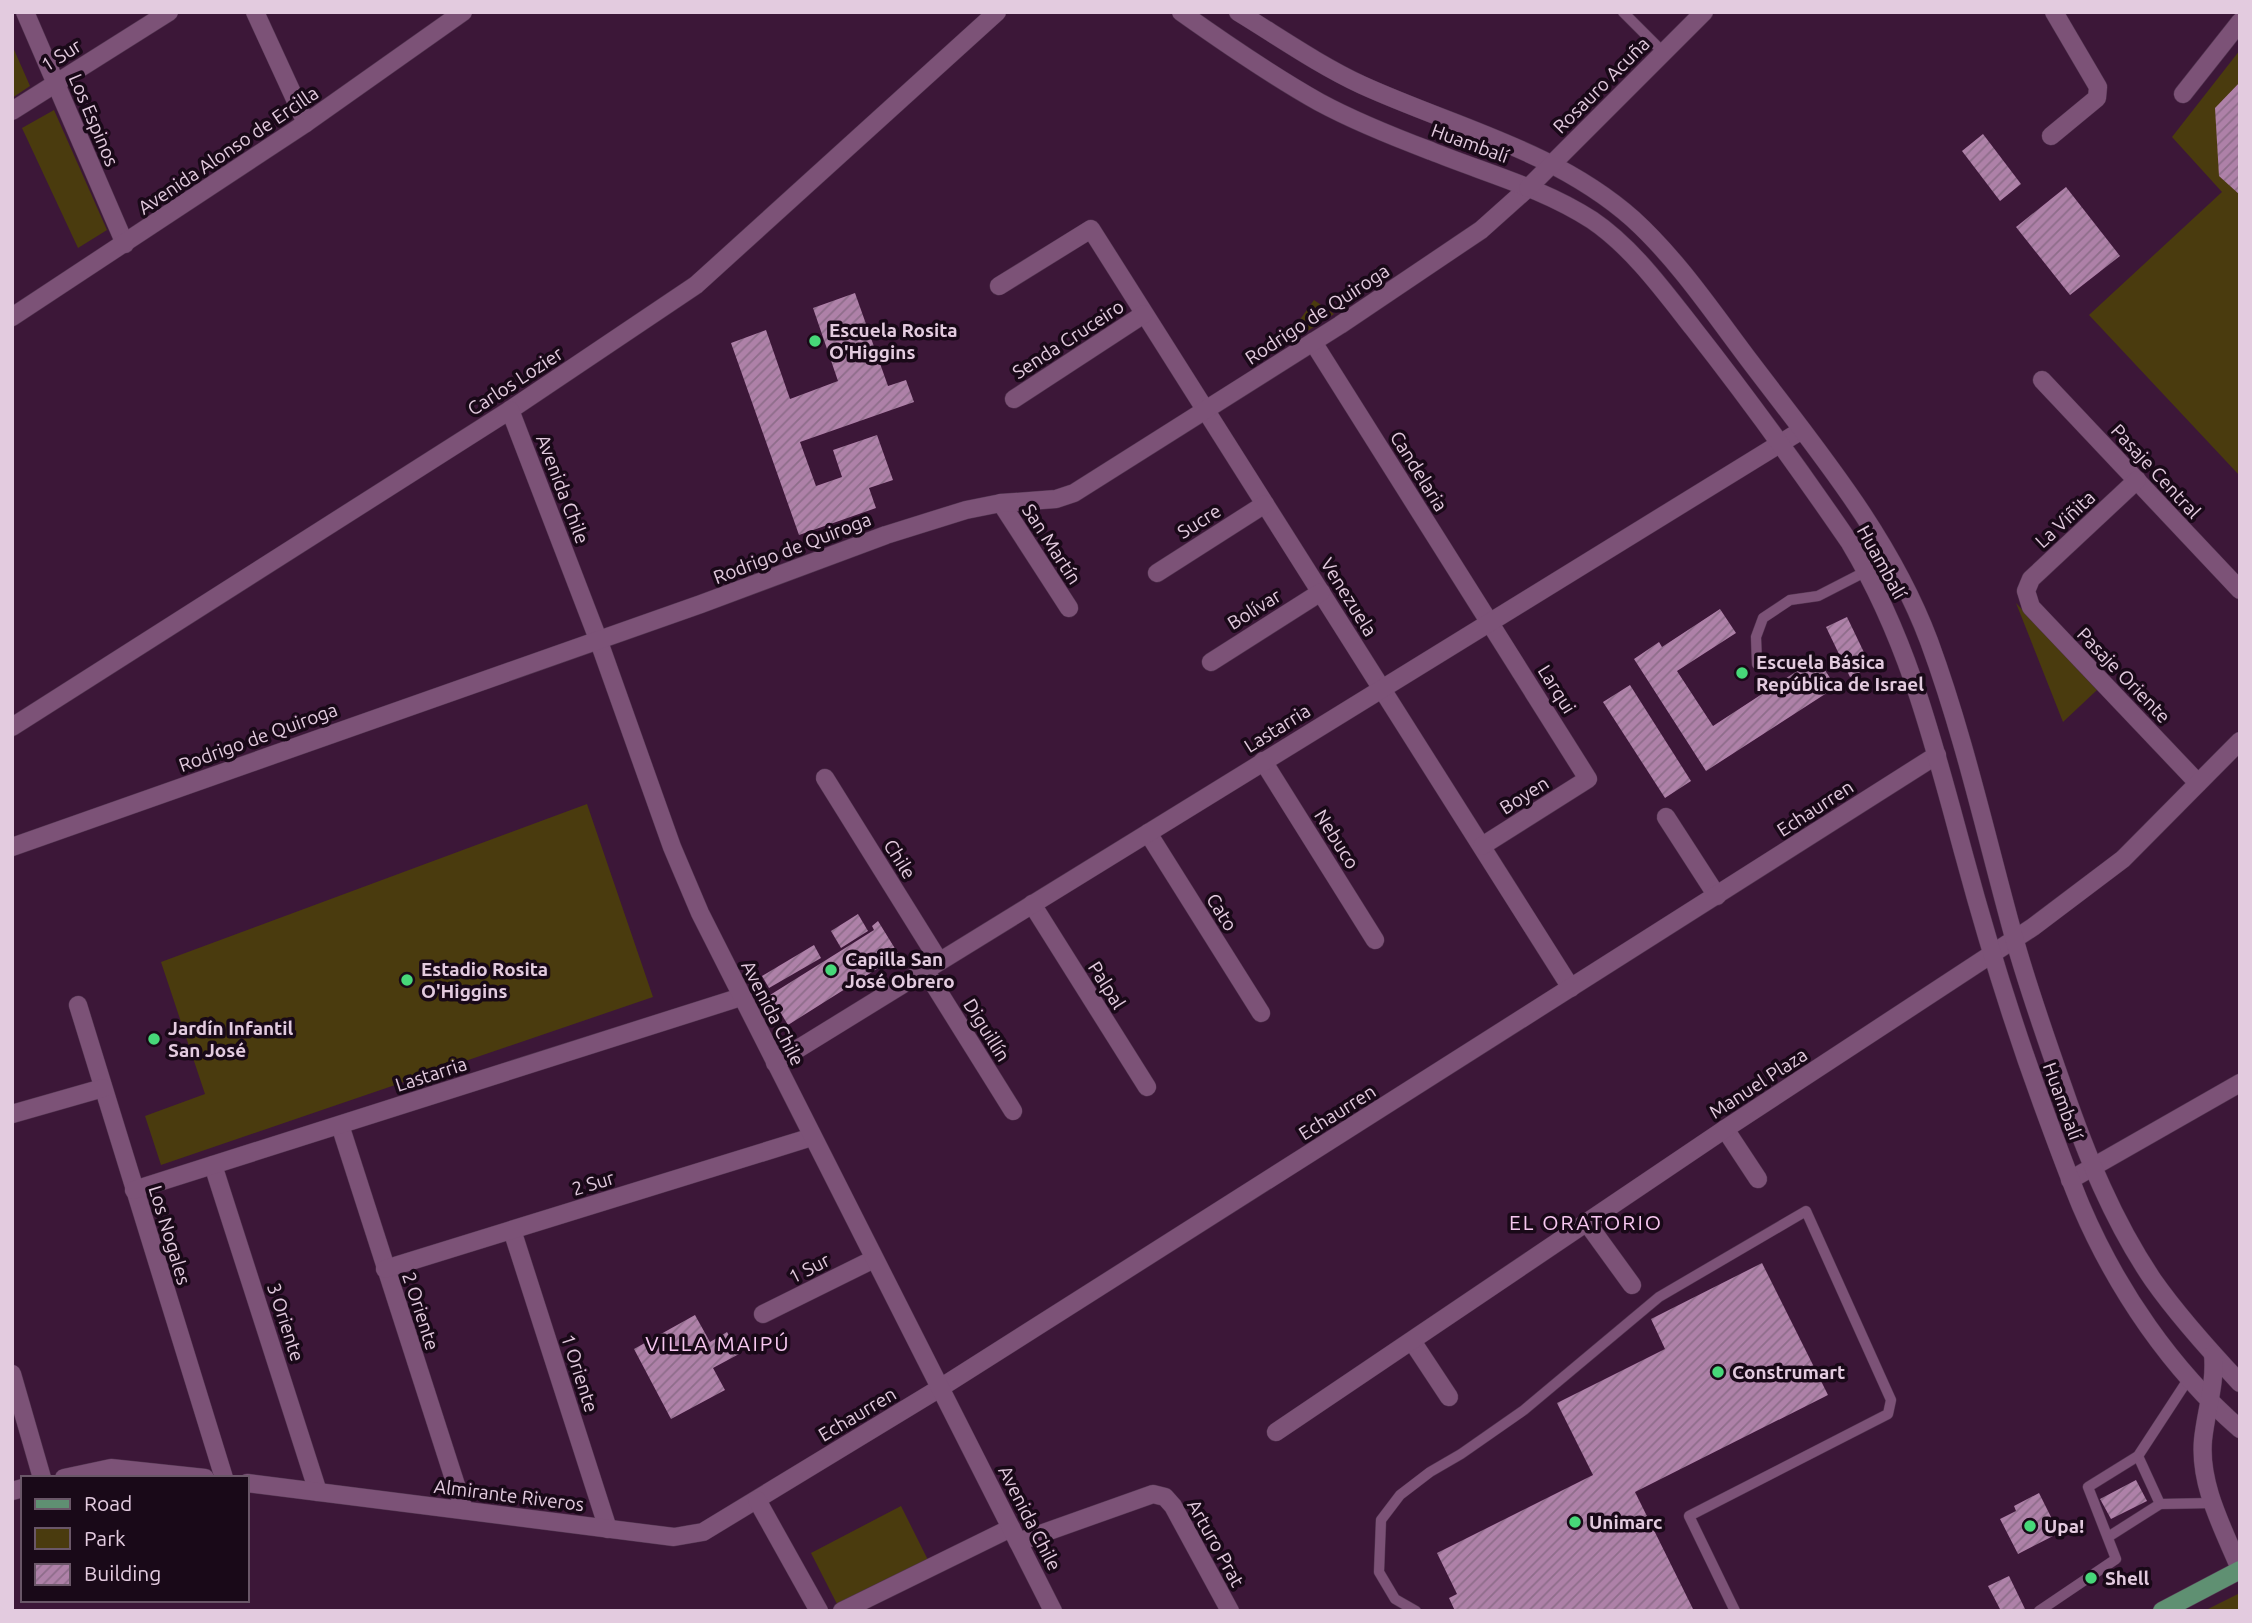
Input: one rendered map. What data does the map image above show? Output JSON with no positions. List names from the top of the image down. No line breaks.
{"streets":{"street":["1 Sur","Rosauro Acuña","Los Espinos","Huambalí","Avenida Alonso de Ercilla","Rodrigo de Quiroga","Senda Cruceiro","Carlos Lozier","Candelaria","Pasaje Central","Avenida Chile","La Viñita","Sucre","San Martín","Venezuela","Bolívar","Pasaje Oriente","Larqui","Lastarria","Boyen","Echaurren","Nebuco","Chile","Cato","Palpal","Diguillín","Manuel Plaza","2 Sur","Los Nogales","2 Oriente","3 Oriente","1 Oriente","Almirante Riveros","Arturo Prat"]},"crossings":[["1 Sur","Los Espinos"],["1 Sur","Avenida Chile"],["Rosauro Acuña","Huambalí"],["Rosauro Acuña","Rodrigo de Quiroga"],["Los Espinos","Avenida Alonso de Ercilla"],["Huambalí","Rodrigo de Quiroga"],["Huambalí","Lastarria"],["Huambalí","Echaurren"],["Huambalí","Manuel Plaza"],["Rodrigo de Quiroga","Candelaria"],["Rodrigo de Quiroga","Avenida Chile"],["Rodrigo de Quiroga","San Martín"],["Rodrigo de Quiroga","Venezuela"],["Senda Cruceiro","Venezuela"],["Carlos Lozier","Avenida Chile"],["Candelaria","Larqui"],["Candelaria","Lastarria"],["Pasaje Central","La Viñita"],["Avenida Chile","Lastarria"],["Avenida Chile","Echaurren"],["Avenida Chile","2 Sur"],["Avenida Chile","Arturo Prat"],["La Viñita","Pasaje Oriente"],["Sucre","Venezuela"],["Venezuela","Bolívar"],["Venezuela","Lastarria"],["Venezuela","Boyen"],["Venezuela","Echaurren"],["Pasaje Oriente","Manuel Plaza"],["Larqui","Lastarria"],["Larqui","Boyen"],["Lastarria","Nebuco"],["Lastarria","Chile"],["Lastarria","Cato"],["Lastarria","Palpal"],["Lastarria","Diguillín"],["Lastarria","Los Nogales"],["Lastarria","2 Oriente"],["Lastarria","3 Oriente"],["Echaurren","Almirante Riveros"],["Chile","Diguillín"],["2 Sur","2 Oriente"],["2 Sur","1 Oriente"],["2 Oriente","Almirante Riveros"],["3 Oriente","Almirante Riveros"],["1 Oriente","Almirante Riveros"]],"districts":["EL ORATORIO","VILLA MAIPÚ"],"places":["Escuela Rosita O'Higgins","Escuela Básica República de Israel","Capilla San José Obrero","Estadio Rosita O'Higgins","Jardín Infantil San José","Construmart","Unimarc","Upa!","Shell"],"legend":["Road","Park","Building"]}
